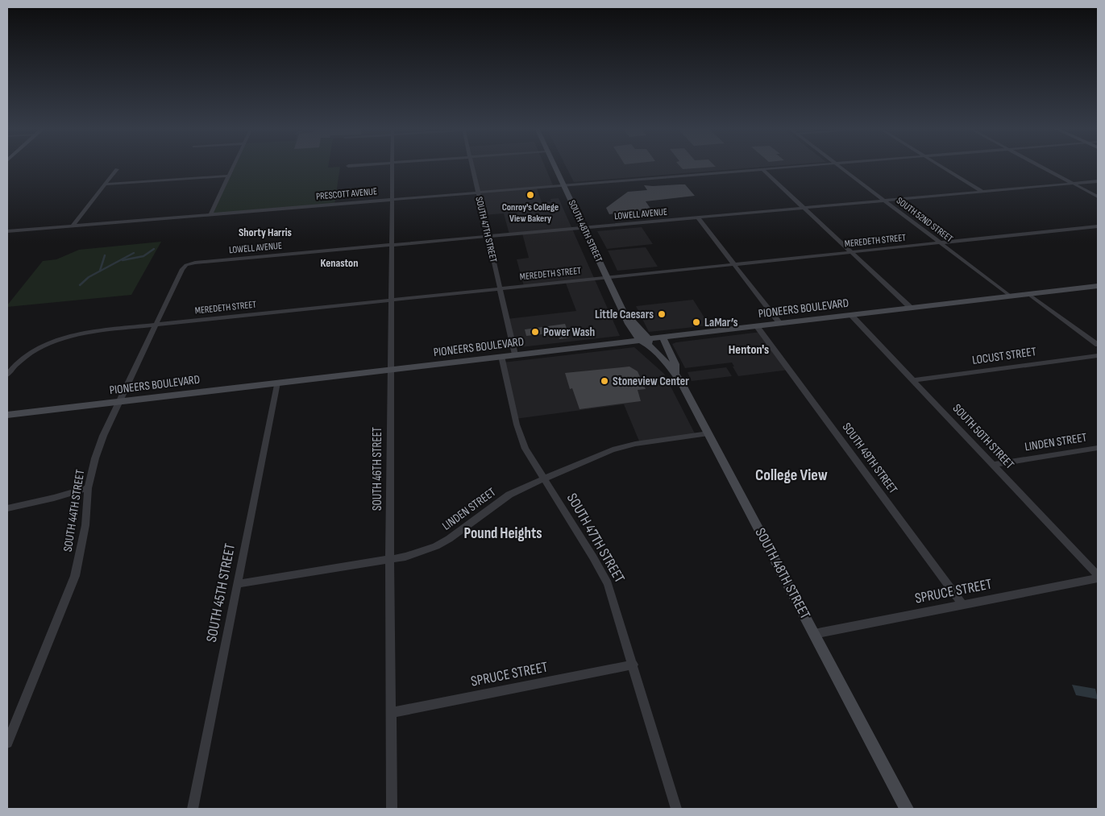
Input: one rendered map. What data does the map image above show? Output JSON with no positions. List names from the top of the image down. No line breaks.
{"streets":{"main road":["SOUTH 48TH STREET","PIONEERS BOULEVARD"],"street":["PRESCOTT AVENUE","LOWELL AVENUE","SOUTH 52ND STREET","SOUTH 47TH STREET","MEREDETH STREET","LOCUST STREET","SOUTH 50TH STREET","LINDEN STREET","SOUTH 49TH STREET","SOUTH 46TH STREET","SOUTH 44TH STREET","SPRUCE STREET","SOUTH 45TH STREET"]},"crossings":[["PRESCOTT AVENUE","SOUTH 47TH STREET"],["PRESCOTT AVENUE","SOUTH 48TH STREET"],["PRESCOTT AVENUE","SOUTH 46TH STREET"],["LOWELL AVENUE","SOUTH 52ND STREET"],["LOWELL AVENUE","SOUTH 47TH STREET"],["LOWELL AVENUE","SOUTH 48TH STREET"],["LOWELL AVENUE","SOUTH 46TH STREET"],["LOWELL AVENUE","SOUTH 44TH STREET"],["SOUTH 52ND STREET","MEREDETH STREET"],["SOUTH 52ND STREET","PIONEERS BOULEVARD"],["SOUTH 47TH STREET","MEREDETH STREET"],["SOUTH 47TH STREET","PIONEERS BOULEVARD"],["SOUTH 47TH STREET","LINDEN STREET"],["SOUTH 47TH STREET","SPRUCE STREET"],["SOUTH 48TH STREET","MEREDETH STREET"],["SOUTH 48TH STREET","PIONEERS BOULEVARD"],["SOUTH 48TH STREET","LINDEN STREET"],["SOUTH 48TH STREET","SPRUCE STREET"],["MEREDETH STREET","SOUTH 46TH STREET"],["MEREDETH STREET","SOUTH 44TH STREET"],["PIONEERS BOULEVARD","SOUTH 50TH STREET"],["PIONEERS BOULEVARD","SOUTH 49TH STREET"],["PIONEERS BOULEVARD","SOUTH 46TH STREET"],["PIONEERS BOULEVARD","SOUTH 44TH STREET"],["PIONEERS BOULEVARD","SOUTH 45TH STREET"],["LOCUST STREET","SOUTH 50TH STREET"],["SOUTH 50TH STREET","LINDEN STREET"],["LINDEN STREET","SOUTH 46TH STREET"],["LINDEN STREET","SOUTH 45TH STREET"],["SOUTH 49TH STREET","SPRUCE STREET"],["SOUTH 46TH STREET","SPRUCE STREET"]],"districts":["Shorty Harris","Kenaston","Henton's","College View","Pound Heights"],"places":["Conroy's College View Bakery","Little Caesars","LaMar’s","Power Wash","Stoneview Center"]}
